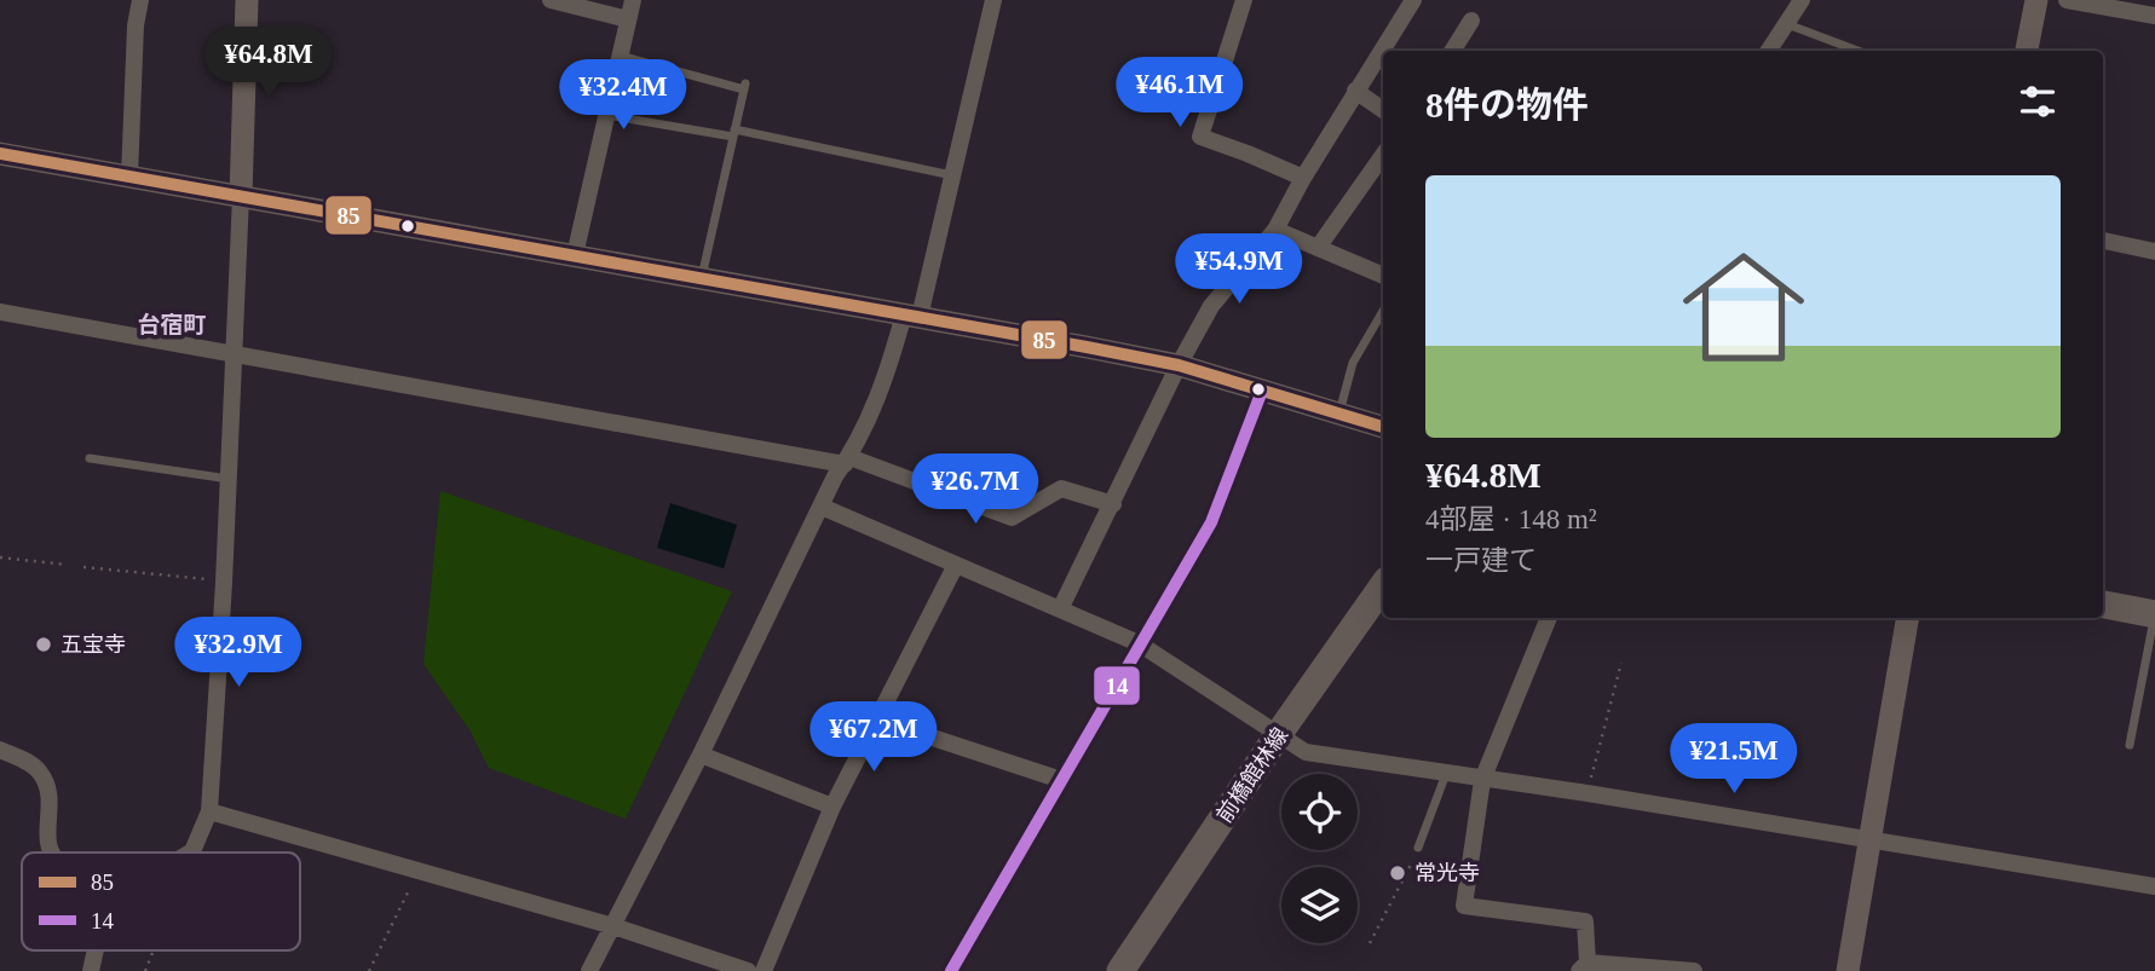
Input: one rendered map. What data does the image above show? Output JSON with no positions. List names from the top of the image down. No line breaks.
{"streets":{"main road":["前橋館林線"]},"districts":["台宿町"],"places":["五宝寺","常光寺"],"lines":["transit line 85","transit line 14"],"legend":["85","14"],"page":{"price":["¥64.8M","¥46.1M","¥32.4M","¥54.9M","¥26.7M","¥32.9M","¥67.2M","¥21.5M"],"heading":"8件の物件","list":[{"name":"¥64.8M","note":"4部屋 · 148 m² · 一戸建て"}]}}
